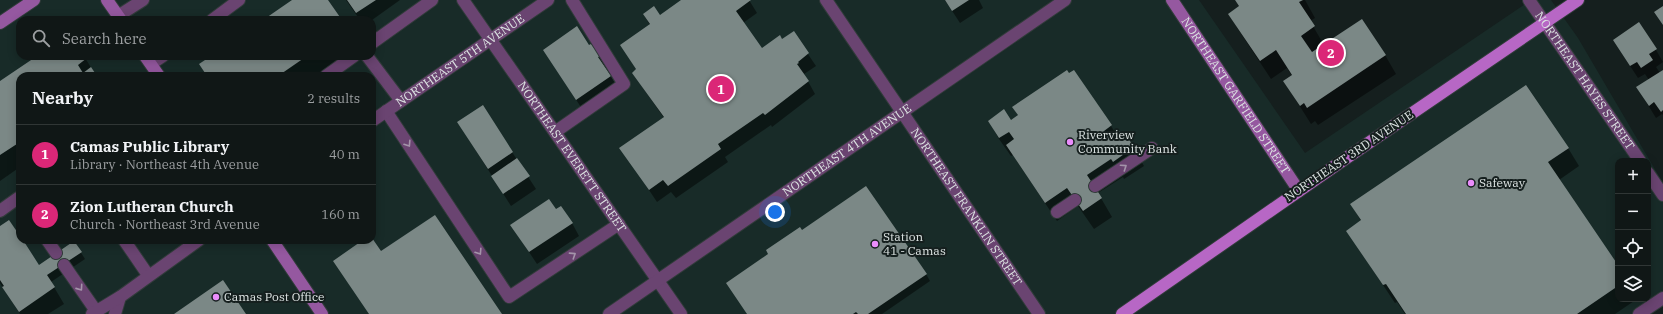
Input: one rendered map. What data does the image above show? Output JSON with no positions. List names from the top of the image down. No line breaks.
{"streets":{"main road":["NORTHEAST GARFIELD STREET","NORTHEAST 3RD AVENUE"],"street":["NORTHEAST 5TH AVENUE","NORTHEAST HAYES STREET","NORTHEAST 4TH AVENUE","NORTHEAST EVERETT STREET","NORTHEAST FRANKLIN STREET"]},"crossings":[["NORTHEAST 5TH AVENUE","NORTHEAST EVERETT STREET"],["NORTHEAST HAYES STREET","NORTHEAST 3RD AVENUE"],["NORTHEAST GARFIELD STREET","NORTHEAST 3RD AVENUE"],["NORTHEAST 4TH AVENUE","NORTHEAST EVERETT STREET"],["NORTHEAST 4TH AVENUE","NORTHEAST FRANKLIN STREET"]],"places":["Riverview Community Bank","Safeway","Station 41 - Camas","Camas Post Office"],"page":{"search":"Search here","pins":["2","1"],"heading":["Nearby","2 results"],"list":[{"mark":"1","name":"Camas Public Library","note":"Library · Northeast 4th Avenue","value":"40 m"},{"mark":"2","name":"Zion Lutheran Church","note":"Church · Northeast 3rd Avenue","value":"160 m"}],"map_buttons":["+","−"]}}
